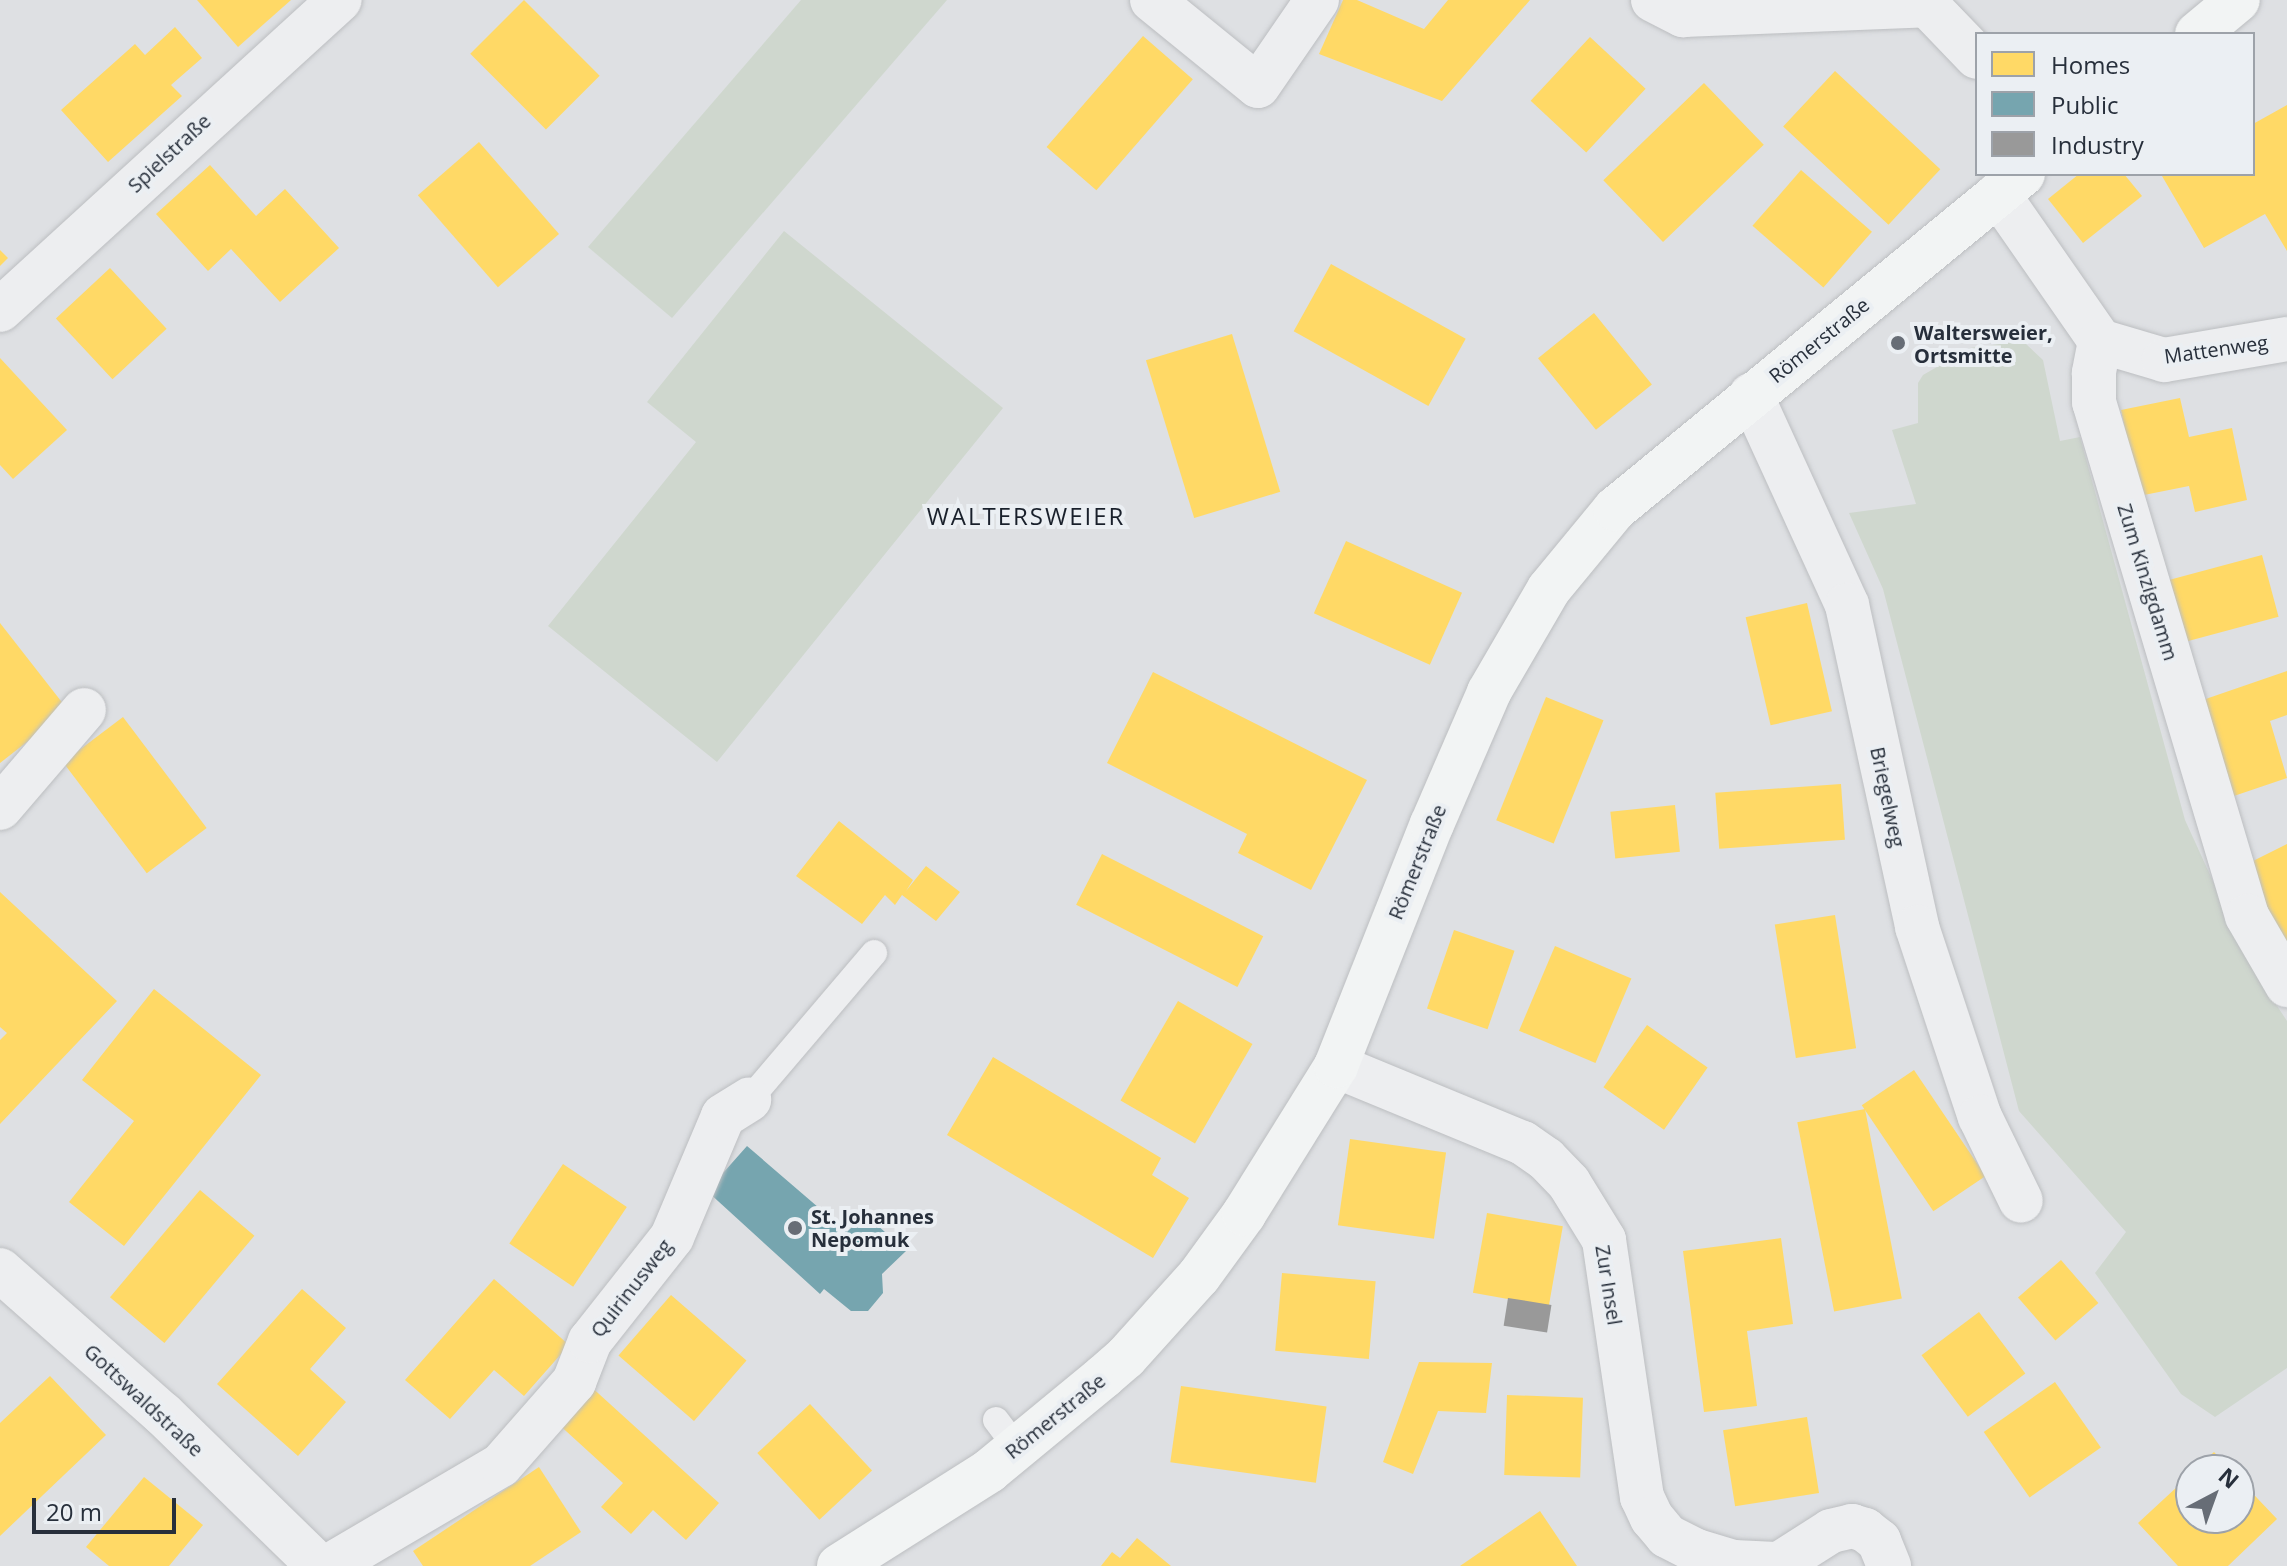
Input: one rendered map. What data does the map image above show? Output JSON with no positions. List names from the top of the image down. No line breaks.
{"streets":{"street":["Spielstraße","Römerstraße","Mattenweg","Zum Kinzigdamm","Briegelweg","Zur Insel","Quirinusweg","Gottswaldstraße"]},"crossings":[["Römerstraße","Briegelweg"],["Römerstraße","Zur Insel"],["Mattenweg","Zum Kinzigdamm"]],"districts":["WALTERSWEIER"],"places":["Waltersweier, Ortsmitte","St. Johannes Nepomuk"],"legend":["Homes","Public","Industry"],"scale_bar":"20 m","north":"top right"}
